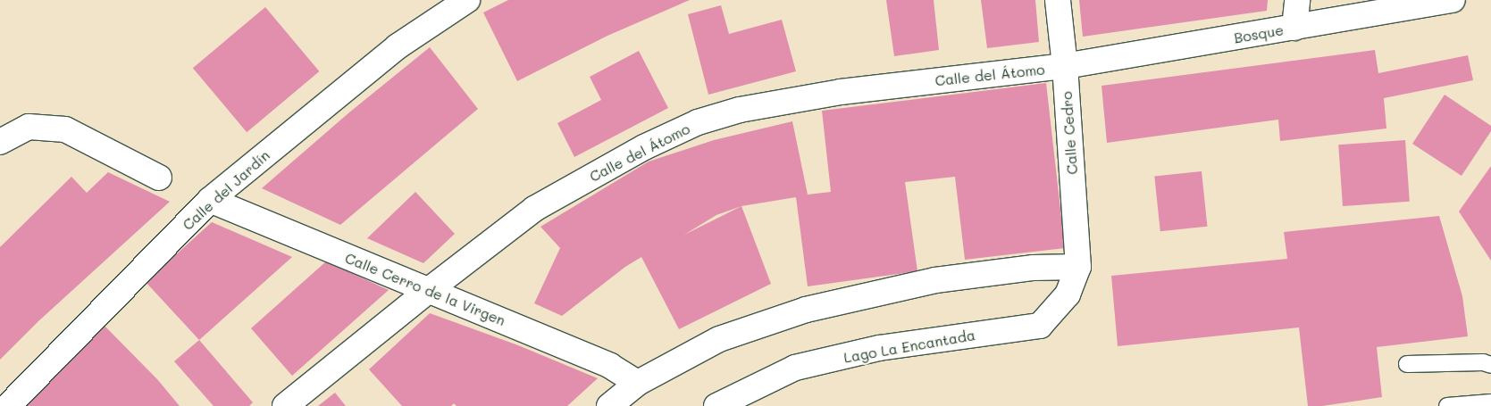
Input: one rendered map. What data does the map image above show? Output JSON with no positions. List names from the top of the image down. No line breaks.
{"streets":{"street":["Bosque","Calle del Átomo","Calle Cedro","Calle del Jardín","Calle Cerro de la Virgen","Lago La Encantada"]},"crossings":[["Bosque","Calle del Átomo"],["Bosque","Calle Cedro"],["Calle del Átomo","Calle Cedro"],["Calle del Átomo","Calle Cerro de la Virgen"],["Calle Cedro","Lago La Encantada"],["Calle del Jardín","Calle Cerro de la Virgen"]]}
